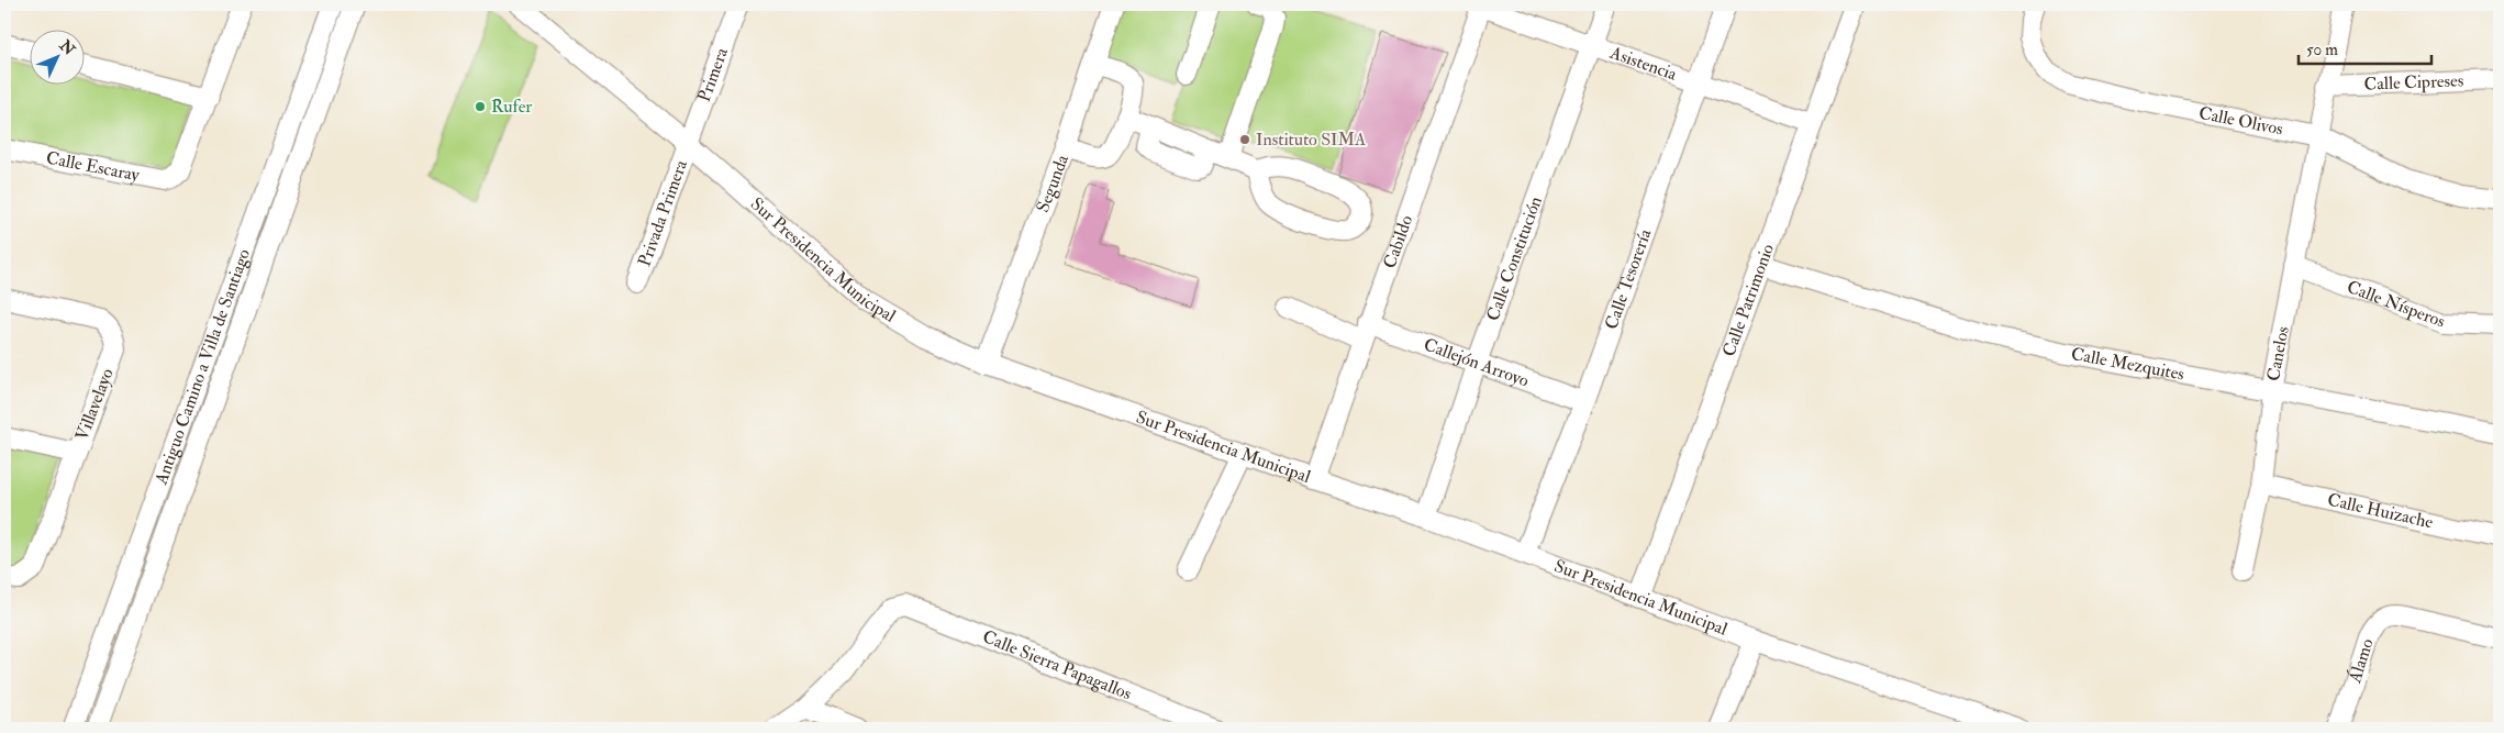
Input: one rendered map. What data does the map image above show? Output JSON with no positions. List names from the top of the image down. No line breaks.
{"streets":{"street":["Asistencia","Primera","Calle Cipreses","Calle Olivos","Calle Escaray","Segunda","Privada Primera","Cabildo","Sur Presidencia Municipal","Calle Constitución","Calle Tesorería","Calle Patrimonio","Calle Nísperos","Canelos","Callejón Arroyo","Calle Mezquites","Antiguo Camino a Villa de Santiago","Villavelayo","Calle Huizache","Álamo","Calle Sierra Papagallos"]},"crossings":[["Asistencia","Cabildo"],["Asistencia","Calle Constitución"],["Asistencia","Calle Tesorería"],["Asistencia","Calle Patrimonio"],["Primera","Privada Primera"],["Primera","Sur Presidencia Municipal"],["Calle Cipreses","Canelos"],["Calle Olivos","Canelos"],["Segunda","Sur Presidencia Municipal"],["Privada Primera","Sur Presidencia Municipal"],["Cabildo","Sur Presidencia Municipal"],["Cabildo","Callejón Arroyo"],["Sur Presidencia Municipal","Calle Constitución"],["Sur Presidencia Municipal","Calle Tesorería"],["Sur Presidencia Municipal","Calle Patrimonio"],["Calle Constitución","Callejón Arroyo"],["Calle Tesorería","Callejón Arroyo"],["Calle Patrimonio","Calle Mezquites"],["Calle Nísperos","Canelos"],["Canelos","Calle Mezquites"],["Canelos","Calle Huizache"]],"places":["Rufer","Instituto SIMA"],"scale_bar":"50 m","north":"top right"}
